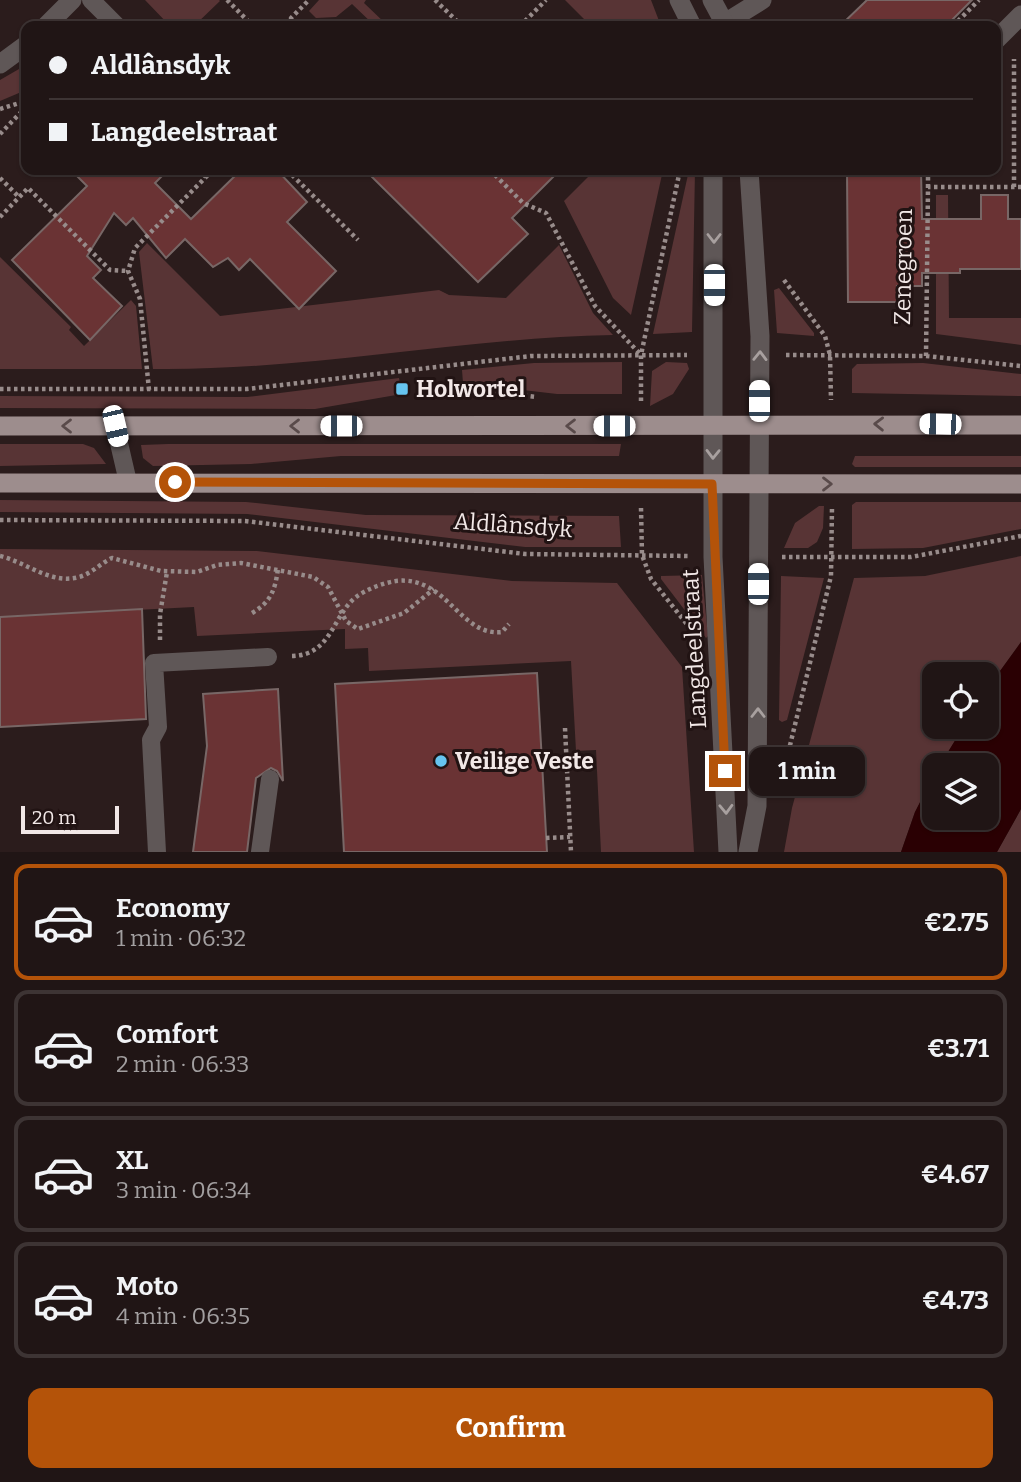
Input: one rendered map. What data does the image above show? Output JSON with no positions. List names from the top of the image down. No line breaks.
{"streets":{"main road":["Aldlânsdyk"],"street":["Langdeelstraat"],"path":["Zenegroen"]},"crossings":[["Aldlânsdyk","Langdeelstraat"]],"places":{"transit":["Holwortel"],"other":["Veilige Veste"]},"scale_bar":"20 m","page":{"banner":["Aldlânsdyk","Langdeelstraat"],"bubble":"1 min","scale":"20 m","list":[{"name":"Economy","note":"1 min · 06:32","value":"€2.75"},{"name":"Comfort","note":"2 min · 06:33","value":"€3.71"},{"name":"XL","note":"3 min · 06:34","value":"€4.67"},{"name":"Moto","note":"4 min · 06:35","value":"€4.73"}],"buttons":"Confirm"}}
